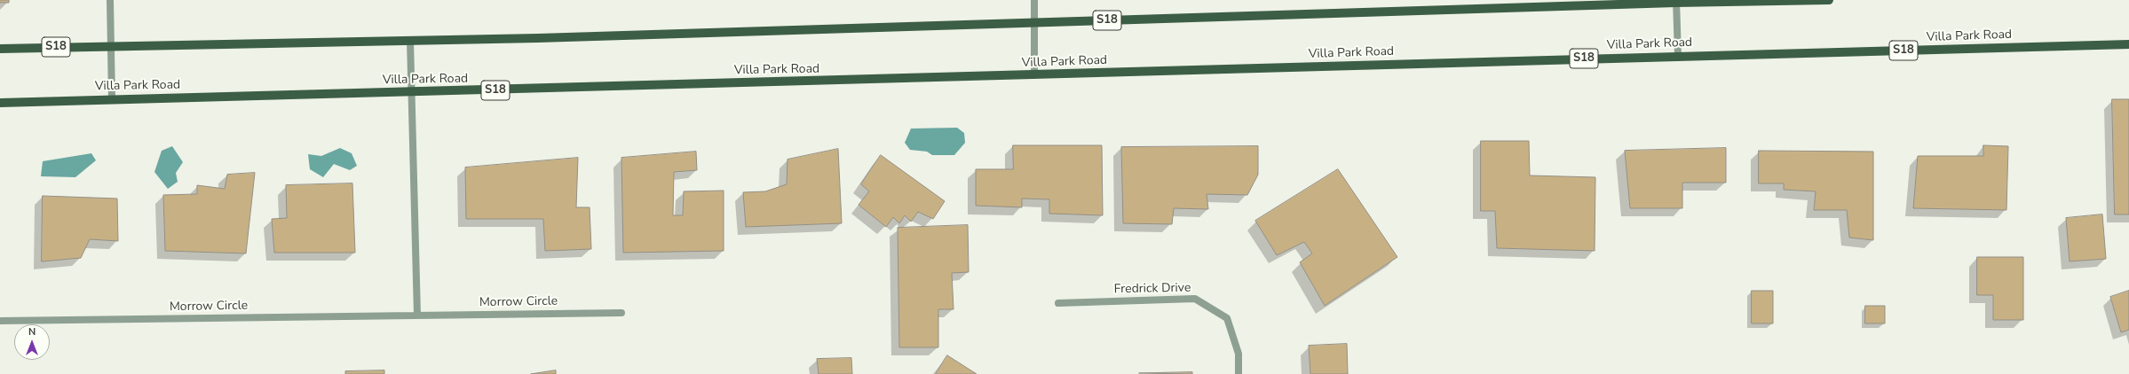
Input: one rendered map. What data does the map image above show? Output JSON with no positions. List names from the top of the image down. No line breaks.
{"streets":{"main road":["S18","Villa Park Road"],"street":["Fredrick Drive","Morrow Circle"]},"north":"top"}
